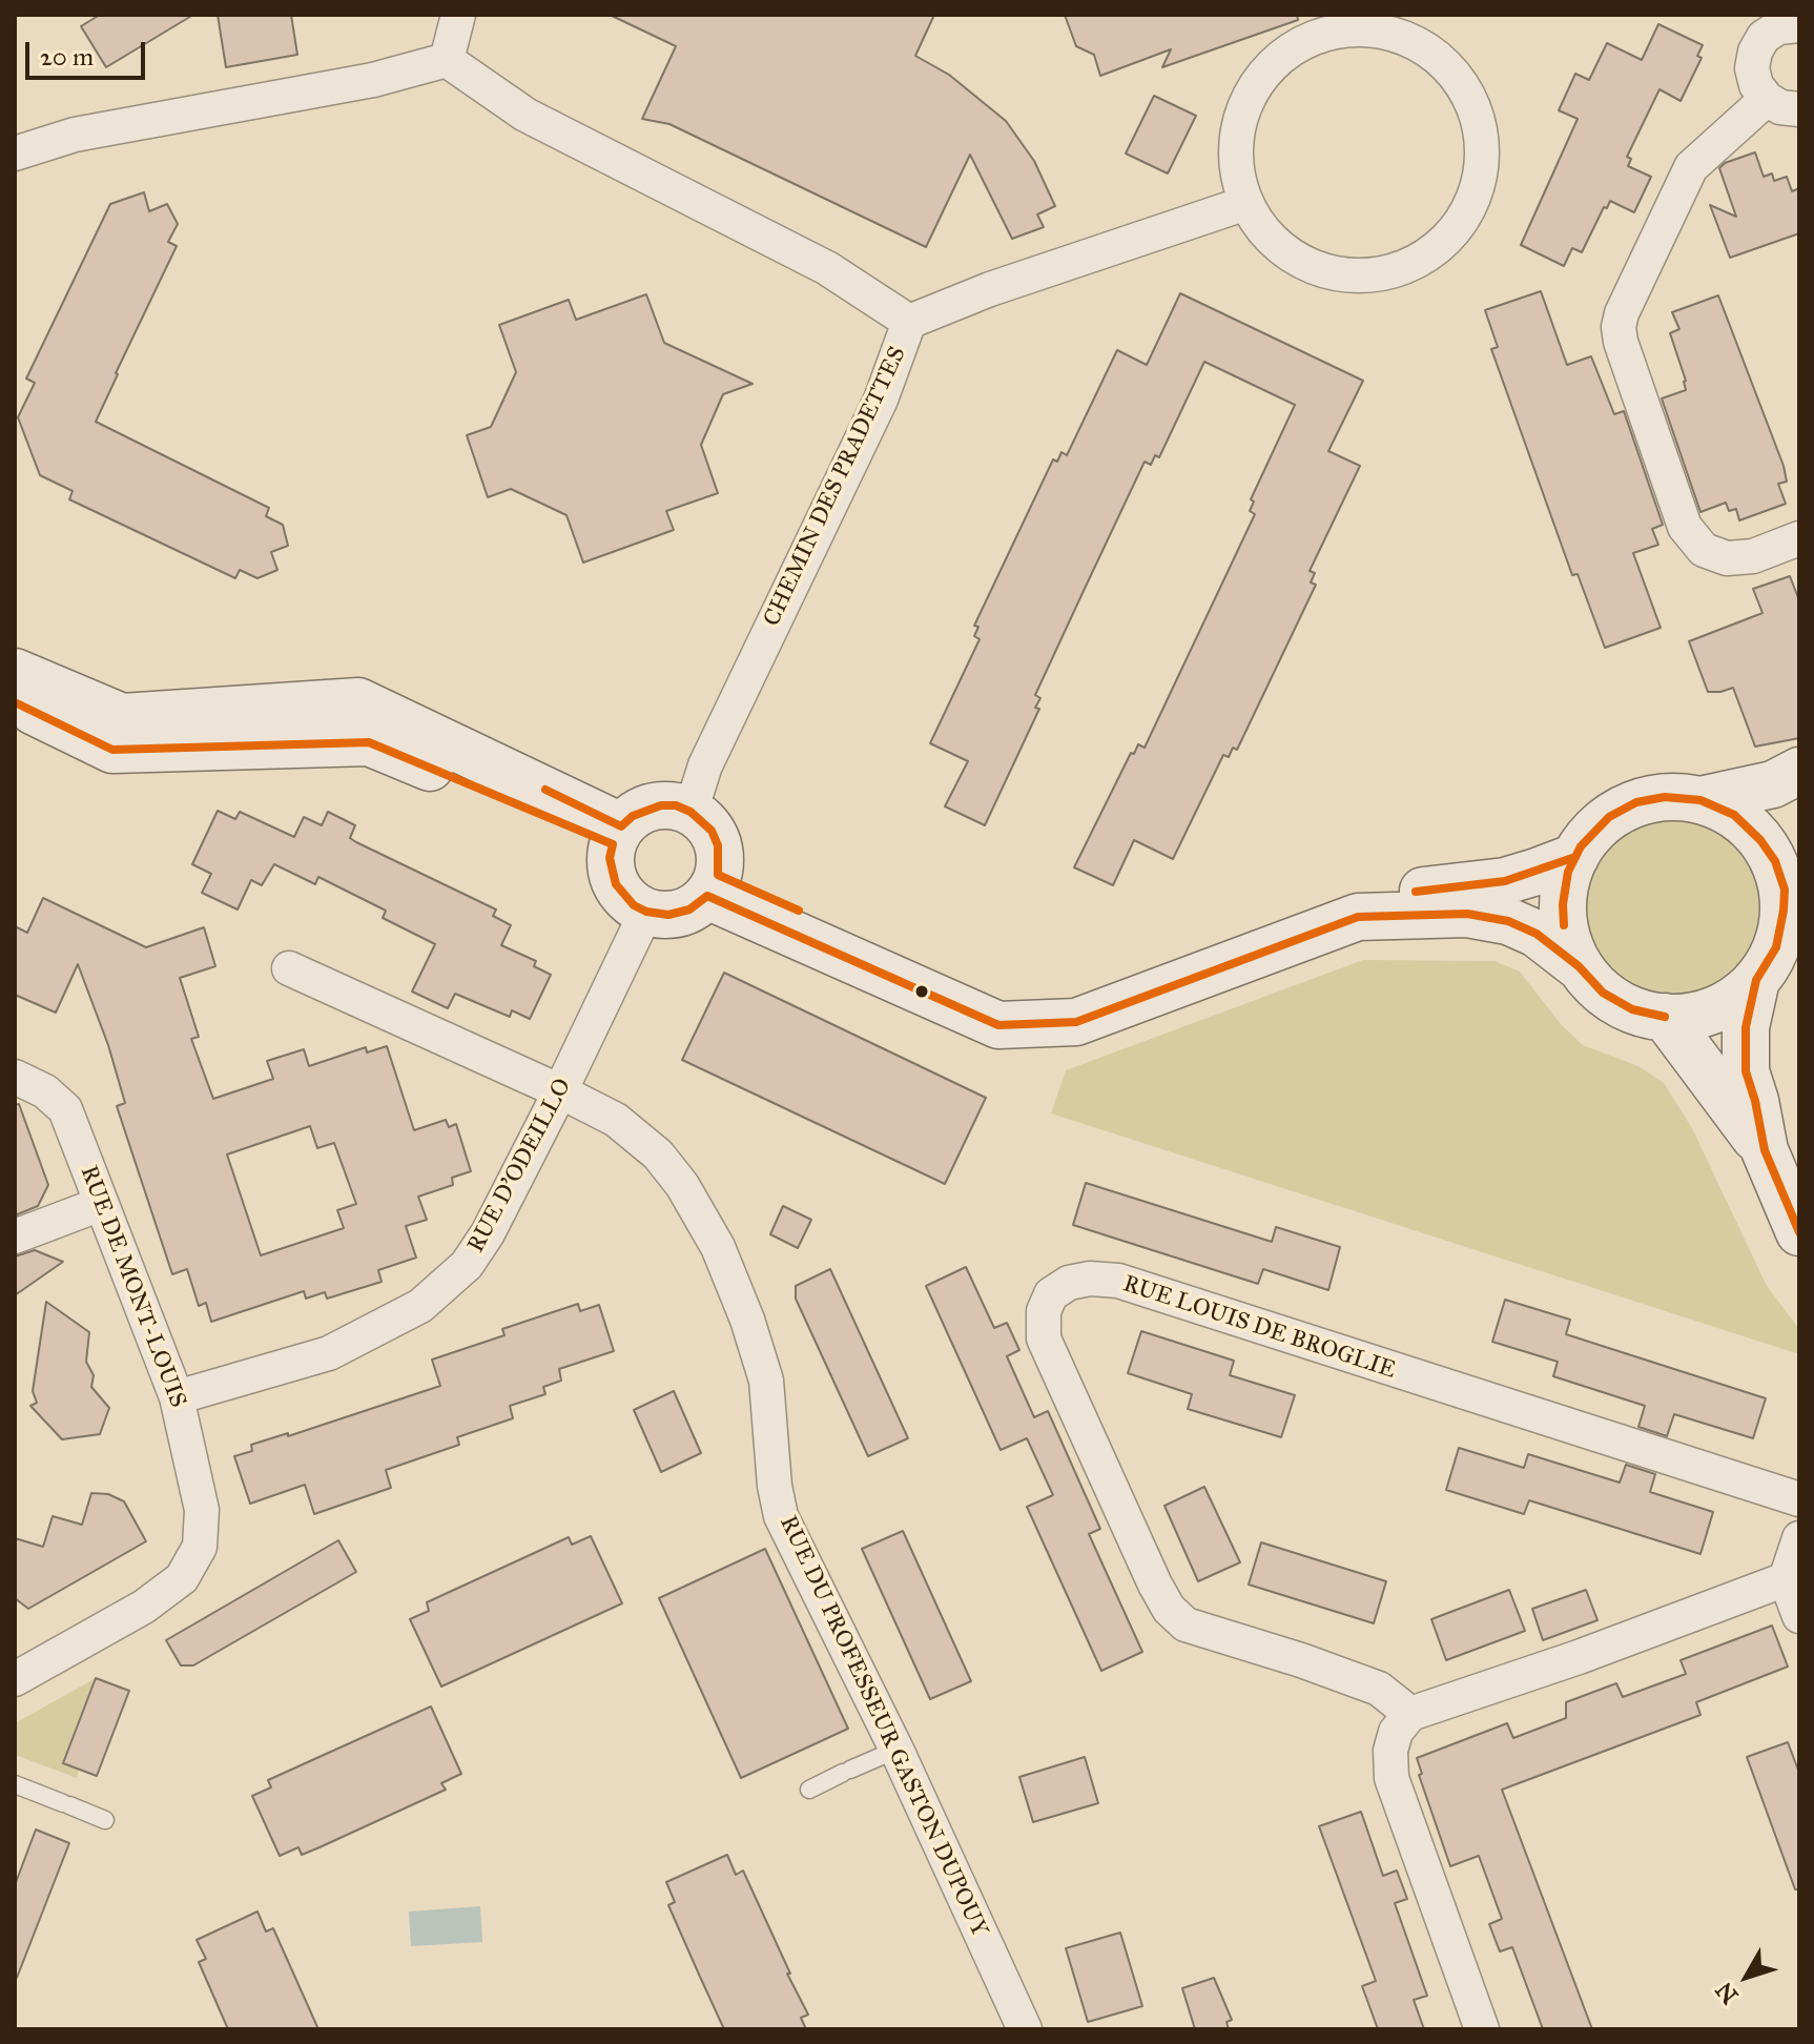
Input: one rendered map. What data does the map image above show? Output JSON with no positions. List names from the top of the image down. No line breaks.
{"streets":{"street":["CHEMIN DES PRADETTES","RUE D'ODEILLO","RUE DE MONT-LOUIS","RUE LOUIS DE BROGLIE","RUE DU PROFESSEUR GASTON DUPOUY"]},"crossings":[["CHEMIN DES PRADETTES","RUE D'ODEILLO"],["RUE D'ODEILLO","RUE DE MONT-LOUIS"],["RUE D'ODEILLO","RUE DU PROFESSEUR GASTON DUPOUY"]],"scale_bar":"20 m","north":"bottom left"}
